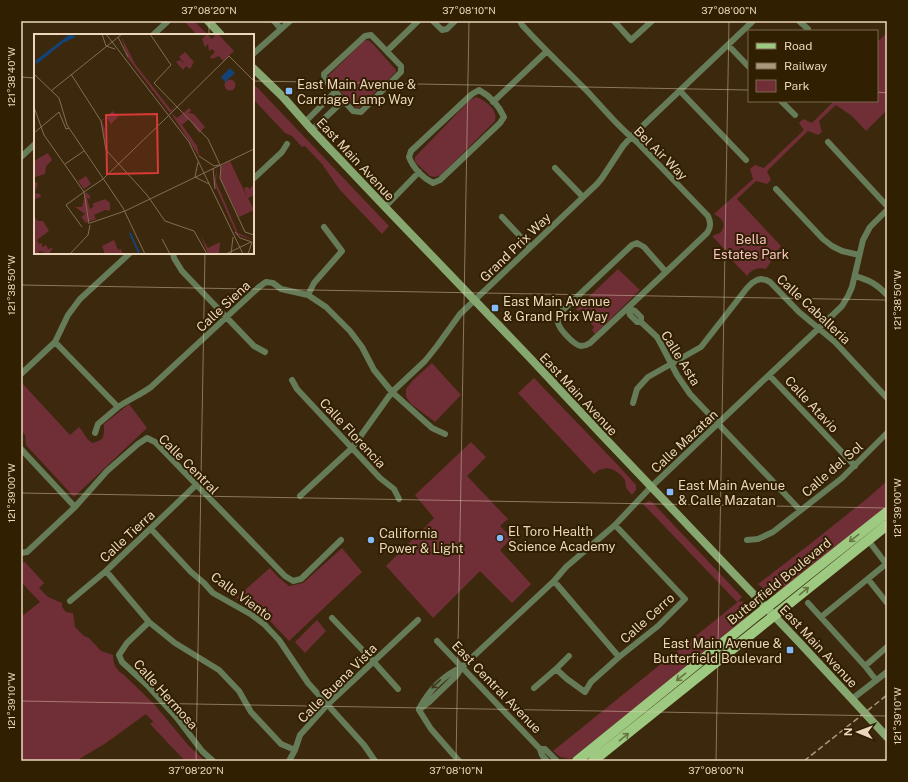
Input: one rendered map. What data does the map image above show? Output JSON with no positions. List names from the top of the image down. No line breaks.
{"streets":{"main road":["East Main Avenue","Butterfield Boulevard"],"street":["Bel Air Way","Grand Prix Way","Calle Siena","Calle Caballeria","Calle Asta","Calle Atavio","Calle Florencia","Calle Mazatan","Calle Central","Calle del Sol","Calle Tierra","Calle Viento","Calle Cerro","Calle Buena Vista","East Central Avenue","Calle Hermosa"]},"crossings":[["Bel Air Way","Grand Prix Way"],["Bel Air Way","Calle Asta"],["East Main Avenue","Grand Prix Way"],["East Main Avenue","Calle Mazatan"],["East Main Avenue","Butterfield Boulevard"],["Grand Prix Way","Calle Siena"],["Grand Prix Way","Calle Florencia"],["Calle Caballeria","Calle Asta"],["Calle Caballeria","Calle Mazatan"],["Calle Asta","Calle Mazatan"],["Calle Asta","Calle del Sol"],["Calle Atavio","Calle Mazatan"],["Calle Atavio","Calle del Sol"],["Calle Mazatan","Calle Cerro"],["Calle Mazatan","East Central Avenue"],["Calle Central","Calle Tierra"],["Calle Tierra","Calle Viento"],["Calle Viento","Calle Buena Vista"]],"parks":["Bella Estates Park"],"places":{"transit":["East Main Avenue & Carriage Lamp Way","East Main Avenue & Grand Prix Way","East Main Avenue & Calle Mazatan","East Main Avenue & Butterfield Boulevard"],"other":["El Toro Health Science Academy","California Power & Light"]},"legend":["Road","Railway","Park"],"north":"left","coordinates":["37°08'20\"N","37°08'10\"N","37°08'00\"N","121°38'40\"W","121°38'50\"W","121°39'00\"W","121°39'10\"W"]}
